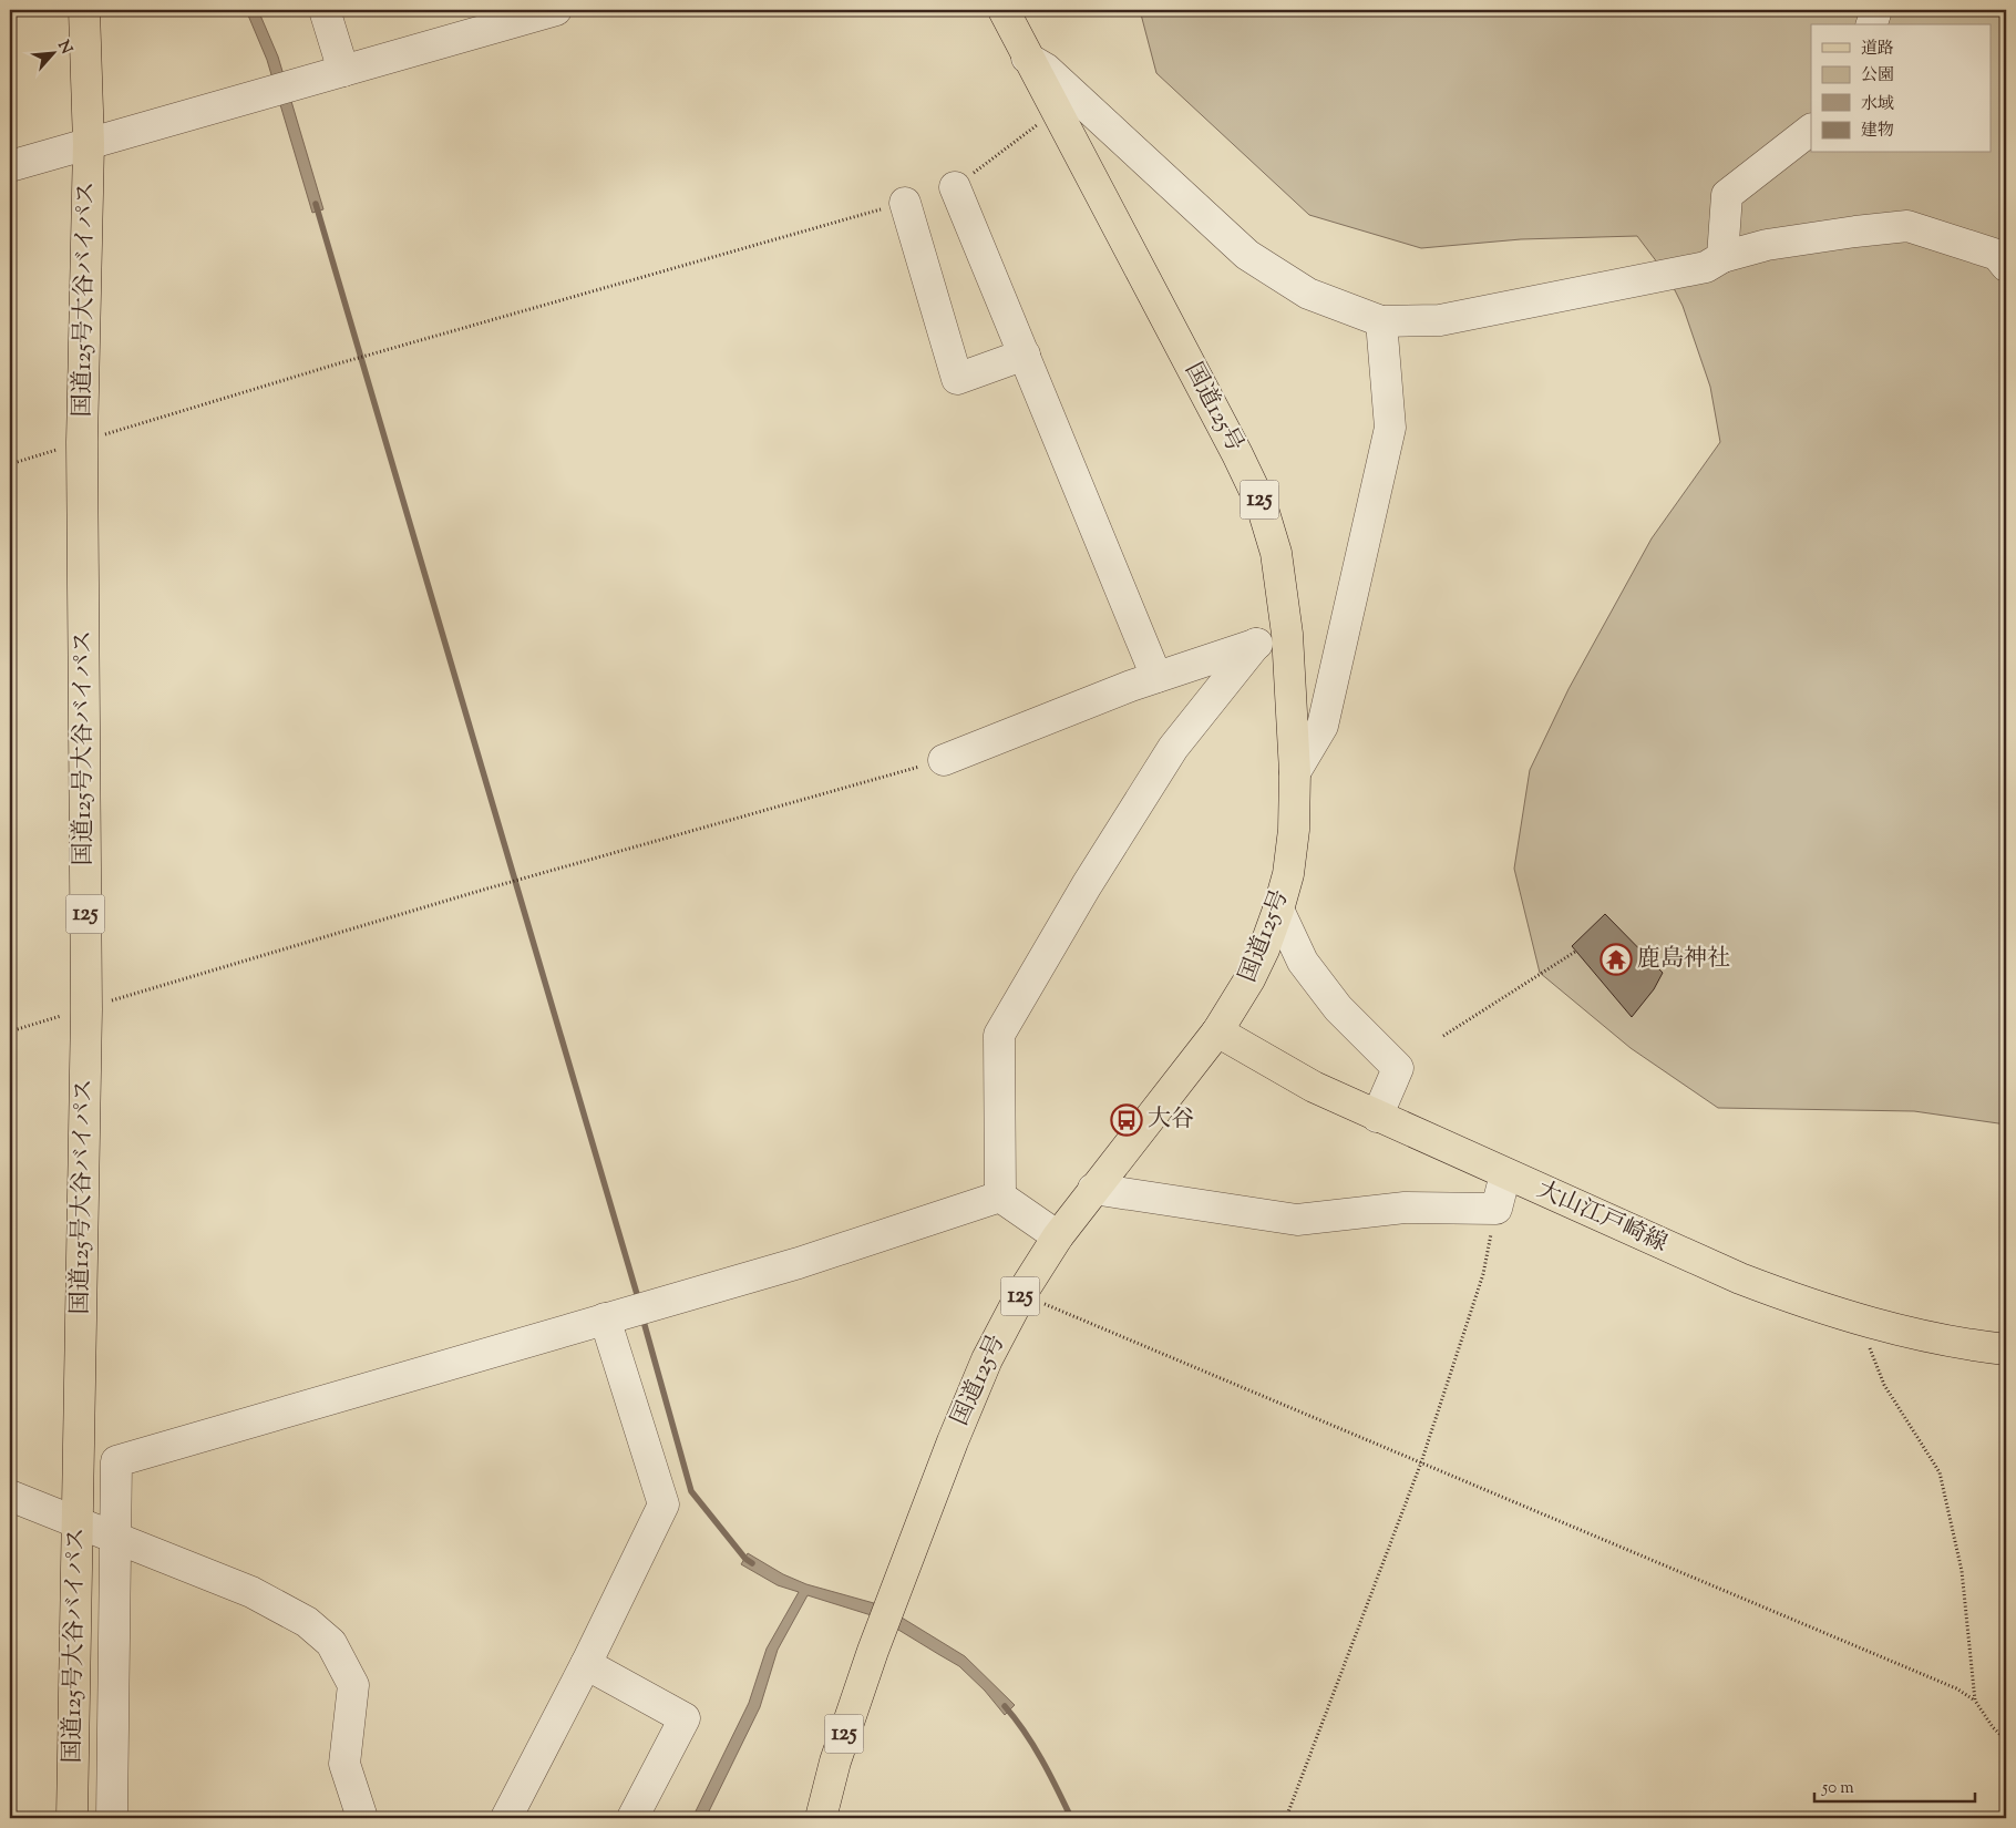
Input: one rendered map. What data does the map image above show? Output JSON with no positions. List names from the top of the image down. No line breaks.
{"streets":{"main road":["国道125号大谷バイパス","国道125号","125","大山江戸崎線"]},"crossings":[["国道125号","大山江戸崎線"]],"places":{"temple":["鹿島神社"],"bus stop":["大谷"]},"legend":["道路","公園","水域","建物"],"scale_bar":"50 m","north":"top right"}
